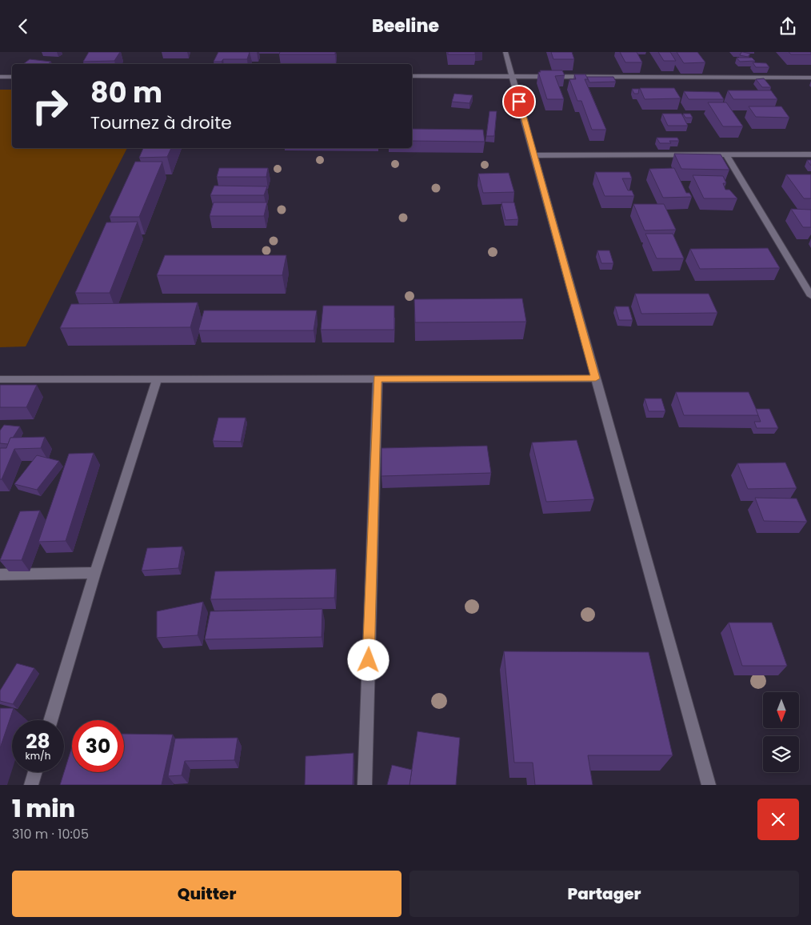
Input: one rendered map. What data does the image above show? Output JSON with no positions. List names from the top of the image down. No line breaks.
{"north":"bottom","page":{"header":"Beeline","turn":["80 m","Tournez à droite"],"speed":"28 km/h","limit":"30","heading":["1 min","310 m · 10:05"],"buttons":["Quitter","Partager"]}}
